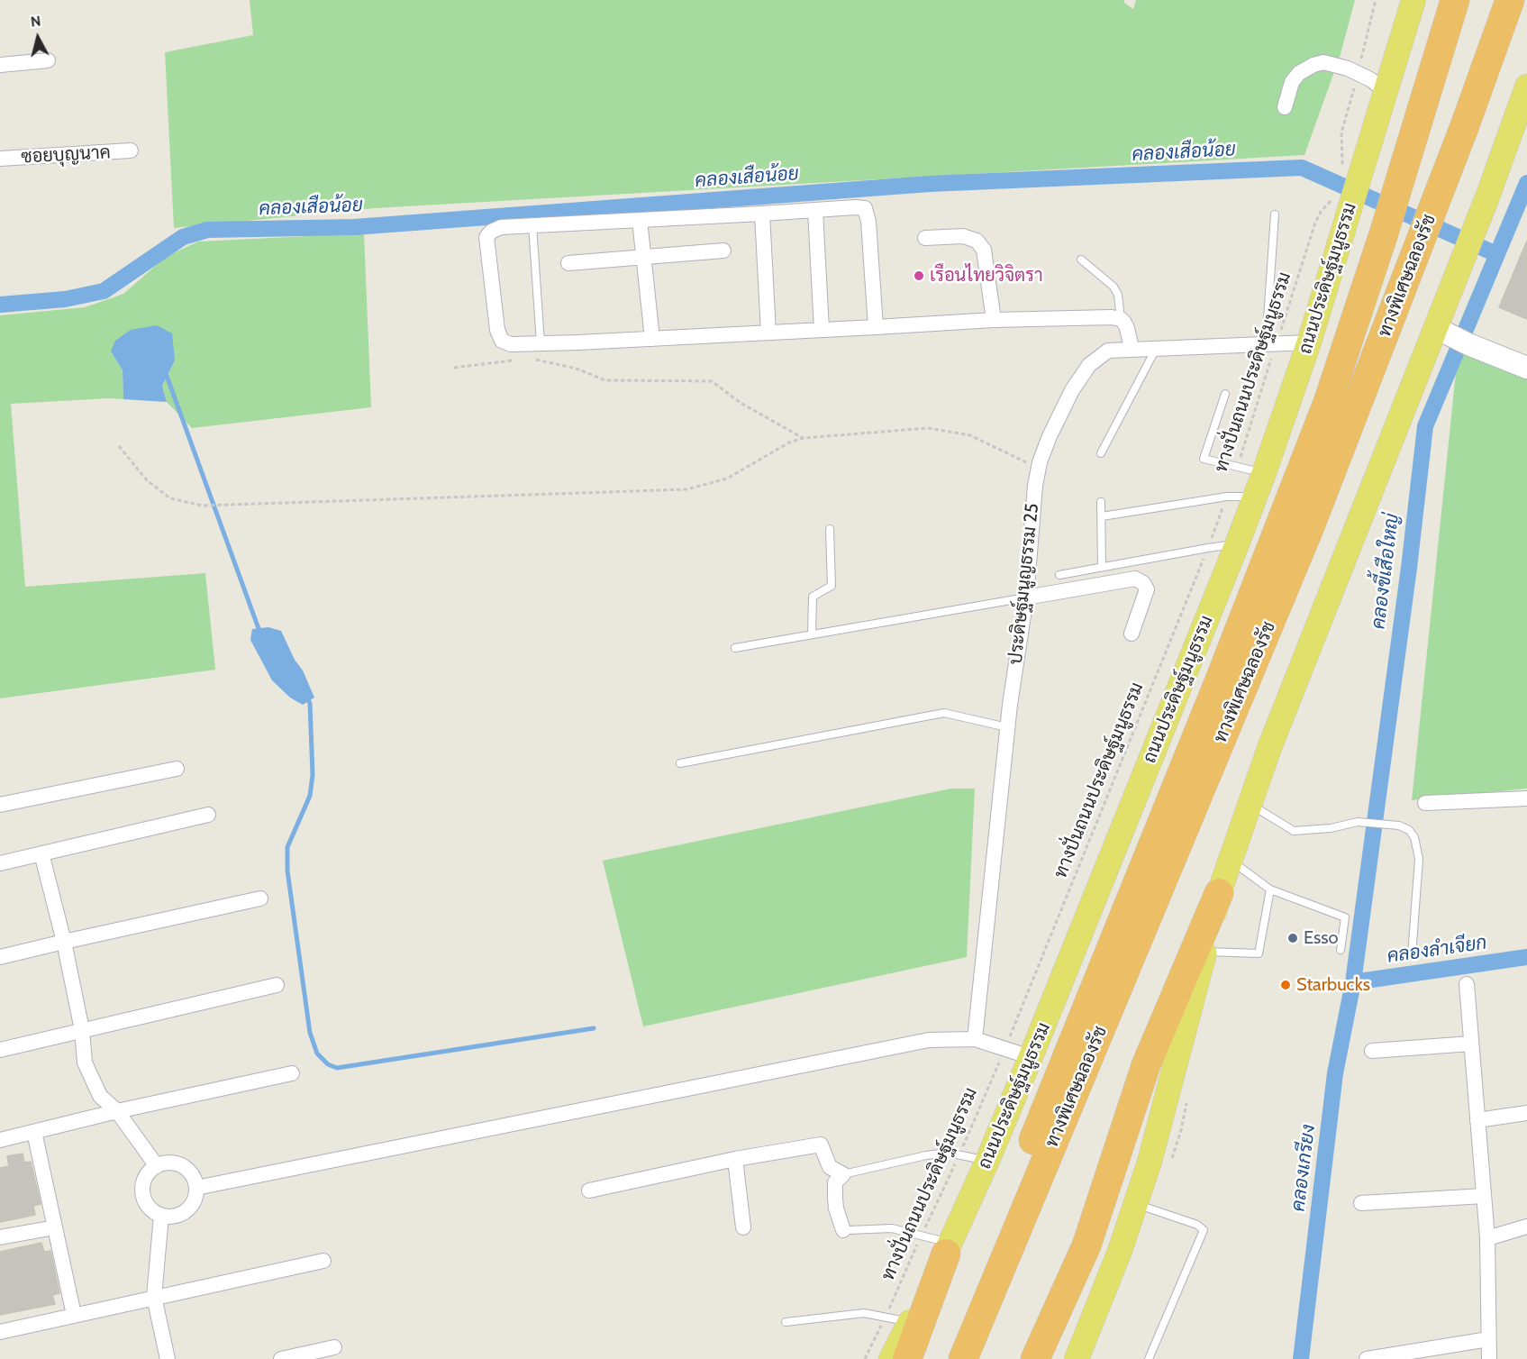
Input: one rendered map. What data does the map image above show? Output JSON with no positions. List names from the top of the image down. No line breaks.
{"streets":{"highway":["ทางพิเศษฉลองรัช"],"main road":["ถนนประดิษฐ์มนูธรรม"],"street":["ซอยบุญนาค","ประดิษฐ์มนูญธรรม 25"],"path":["ทางปั่นถนนประดิษฐ์มนูธรรม"]},"crossings":[["ถนนประดิษฐ์มนูธรรม","ทางปั่นถนนประดิษฐ์มนูธรรม"],["ถนนประดิษฐ์มนูธรรม","ประดิษฐ์มนูญธรรม 25"],["ทางปั่นถนนประดิษฐ์มนูธรรม","ประดิษฐ์มนูญธรรม 25"]],"water":["คลองเสือน้อย","คลองขี้เสือใหญ่","คลองลำเจียก","คลองเกรียง"],"places":["เรือนไทยวิจิตรา","Esso","Starbucks"],"north":"top"}
